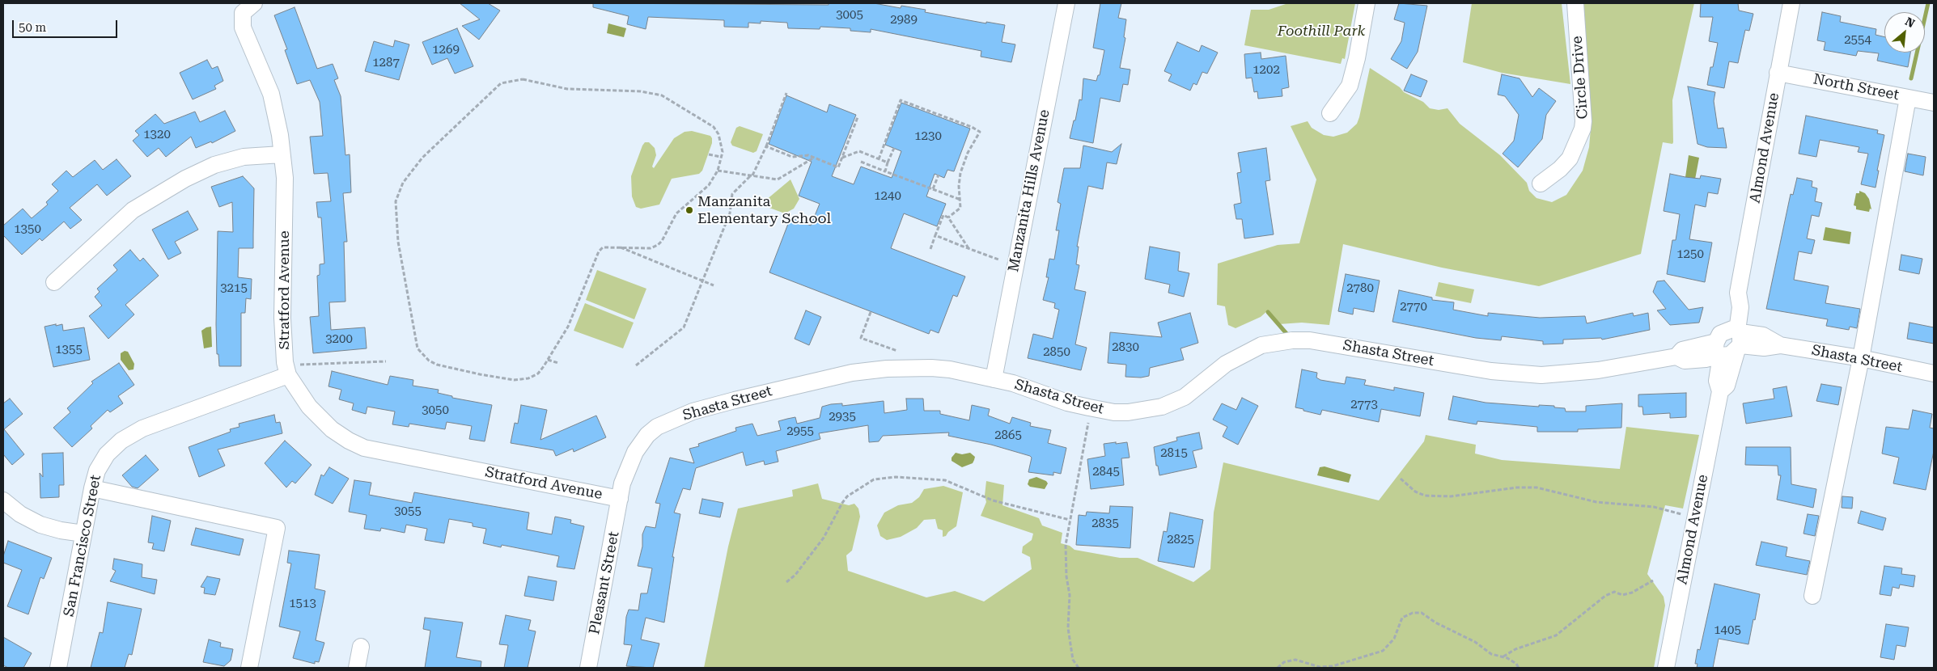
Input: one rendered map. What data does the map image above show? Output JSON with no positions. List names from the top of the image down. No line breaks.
{"streets":{"street":["Circle Drive","North Street","Almond Avenue","Manzanita Hills Avenue","Stratford Avenue","Shasta Street","San Francisco Street","Pleasant Street"]},"crossings":[["North Street","Almond Avenue"],["Almond Avenue","Shasta Street"],["Manzanita Hills Avenue","Shasta Street"],["Stratford Avenue","Shasta Street"],["Stratford Avenue","San Francisco Street"],["Stratford Avenue","Pleasant Street"],["Shasta Street","Pleasant Street"]],"parks":["Foothill Park"],"places":["Manzanita Elementary School"],"house_numbers":["3005","2989","2554","1269","1287","1202","1320","1230","1240","1350","1250","3215","2780","2770","3200","2830","1355","2850","2773","3050","2935","2955","2865","2815","2845","3055","2835","2825","1513","1405"],"scale_bar":"50 m","north":"top right"}
